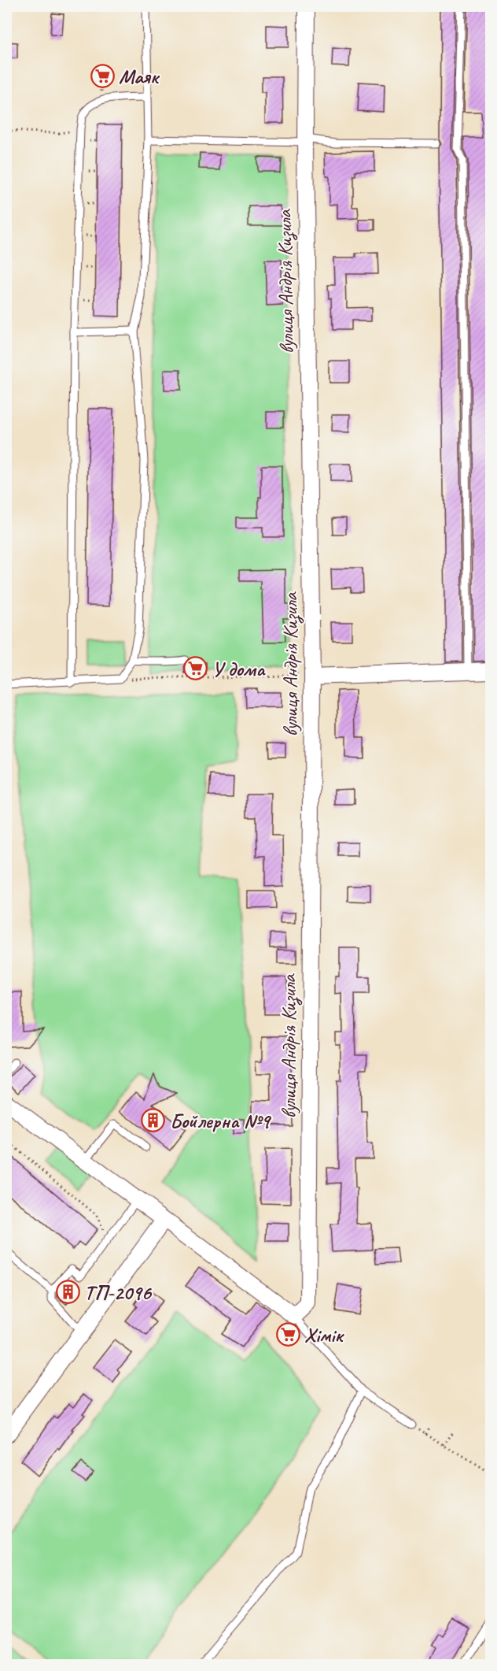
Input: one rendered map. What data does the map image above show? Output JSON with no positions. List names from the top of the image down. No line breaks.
{"streets":{"street":["вулиця Андрія Кизила"]},"places":{"supermarket":["Маяк","У дома","Хімік"],"building":["Бойлерна №9","ТП-2096"]}}
